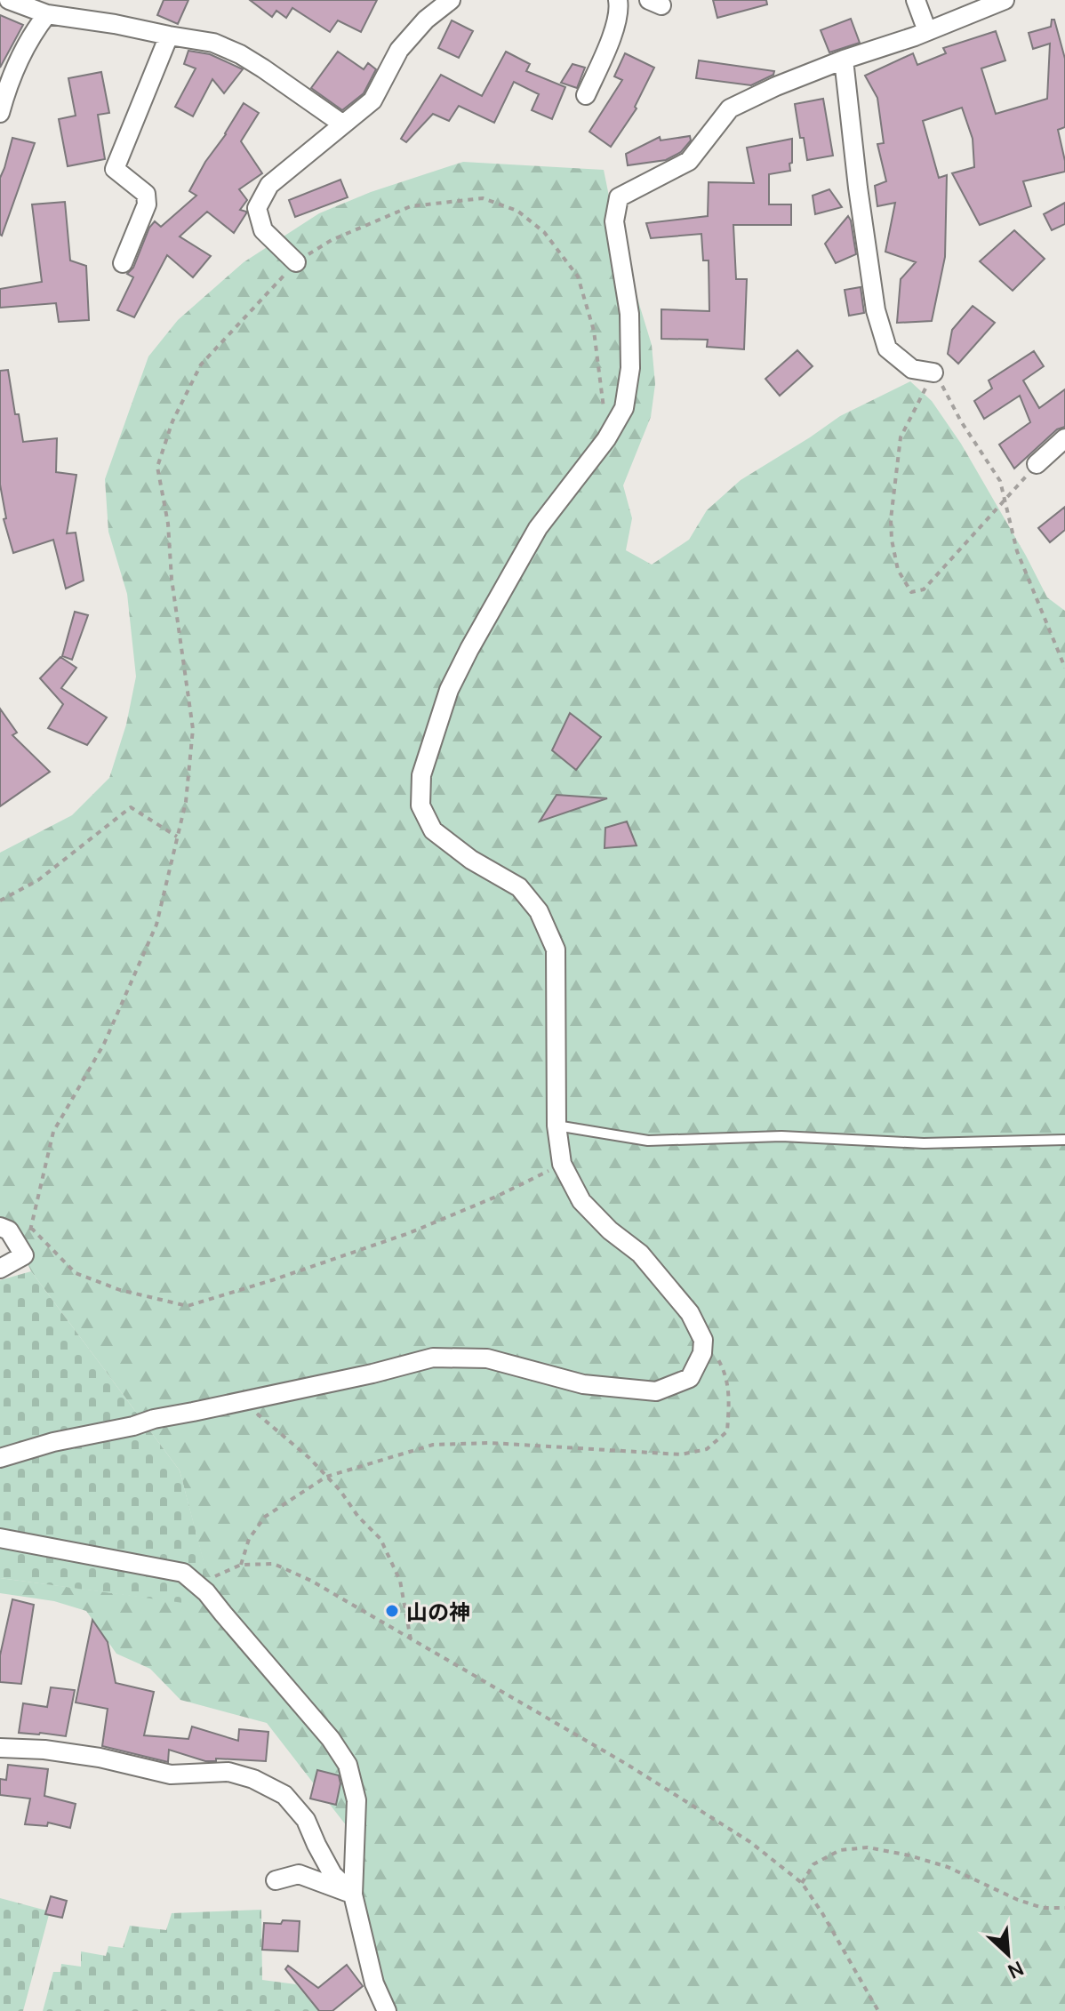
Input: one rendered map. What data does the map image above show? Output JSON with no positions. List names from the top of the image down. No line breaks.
{"places":["山の神"],"north":"bottom right"}
